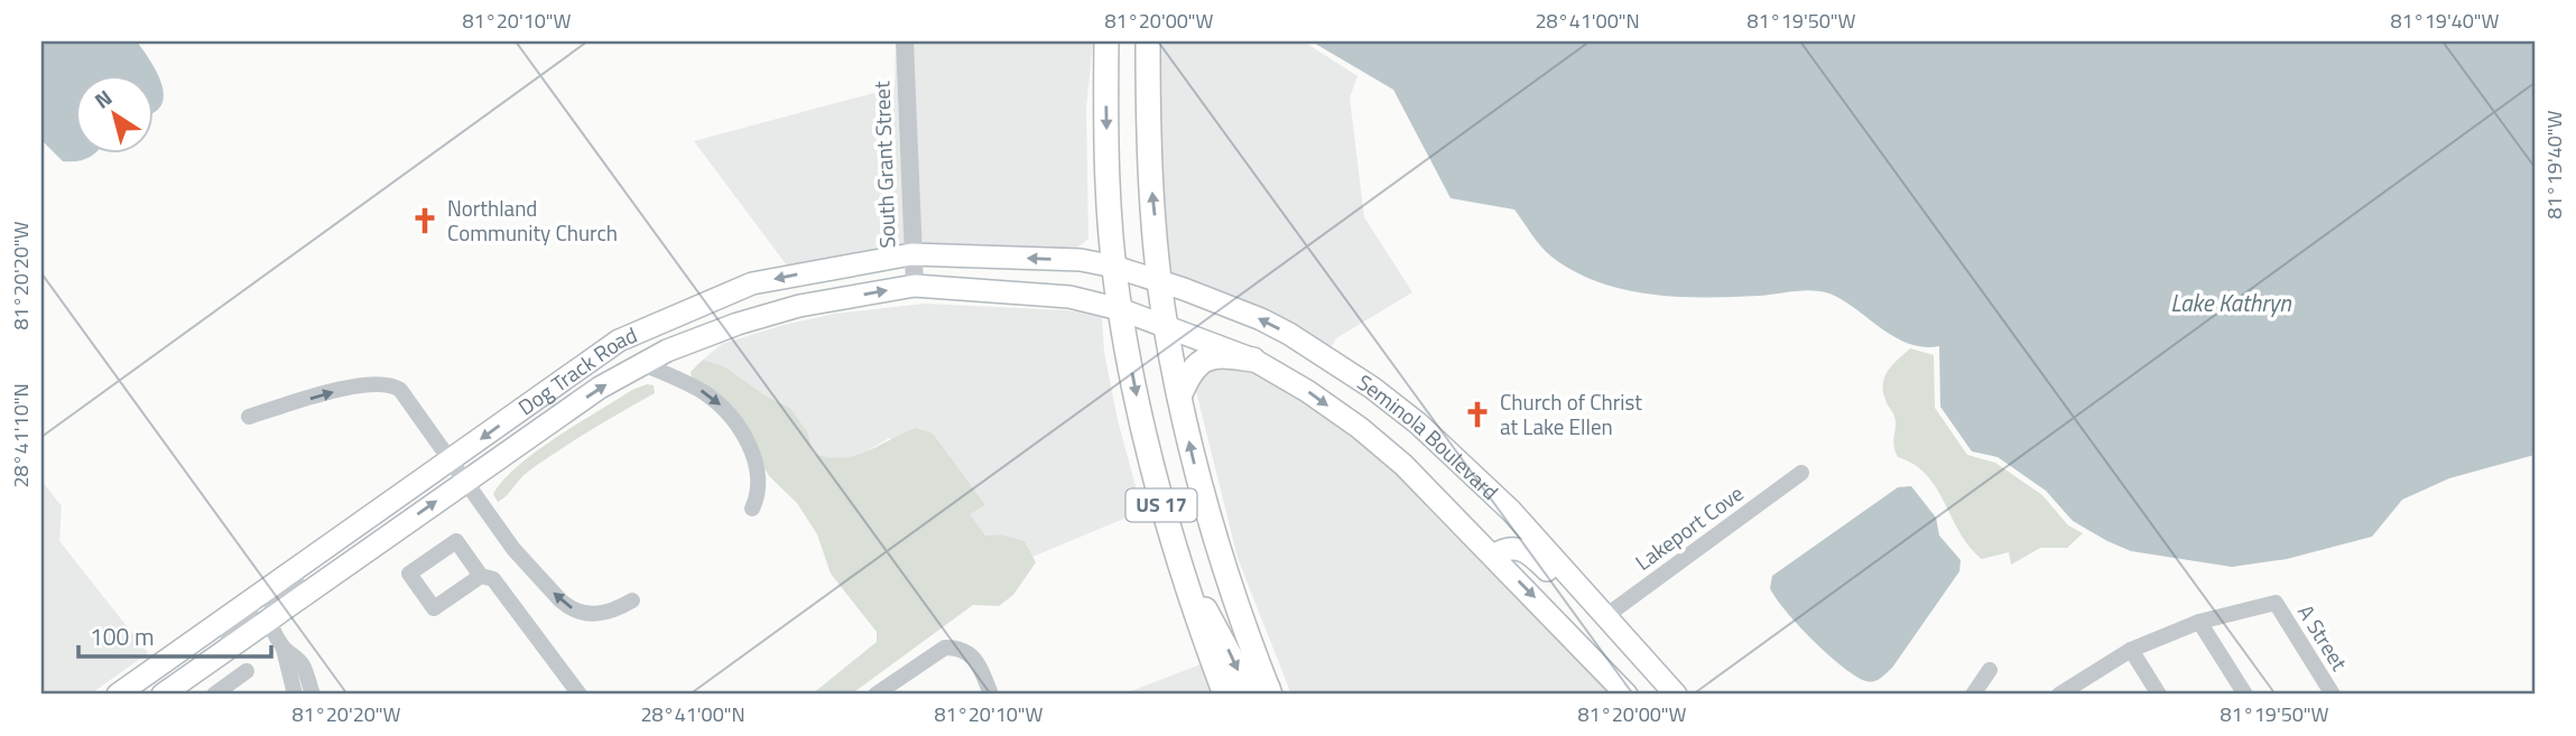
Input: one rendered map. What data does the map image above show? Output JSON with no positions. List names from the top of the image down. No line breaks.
{"streets":{"main road":["Dog Track Road","Seminola Boulevard","US 17"],"street":["South Grant Street","Lakeport Cove","A Street"]},"crossings":[["South Grant Street","Dog Track Road"],["Dog Track Road","Seminola Boulevard"],["Dog Track Road","US 17"],["Seminola Boulevard","US 17"],["Seminola Boulevard","Lakeport Cove"]],"water":["Lake Kathryn"],"places":{"church":["Northland Community Church","Church of Christ at Lake Ellen"]},"scale_bar":"100 m","north":"top left","coordinates":["81°20'10\"W","81°20'00\"W","28°41'00\"N","81°19'50\"W","81°19'40\"W","81°20'20\"W","28°41'10\"N"]}
